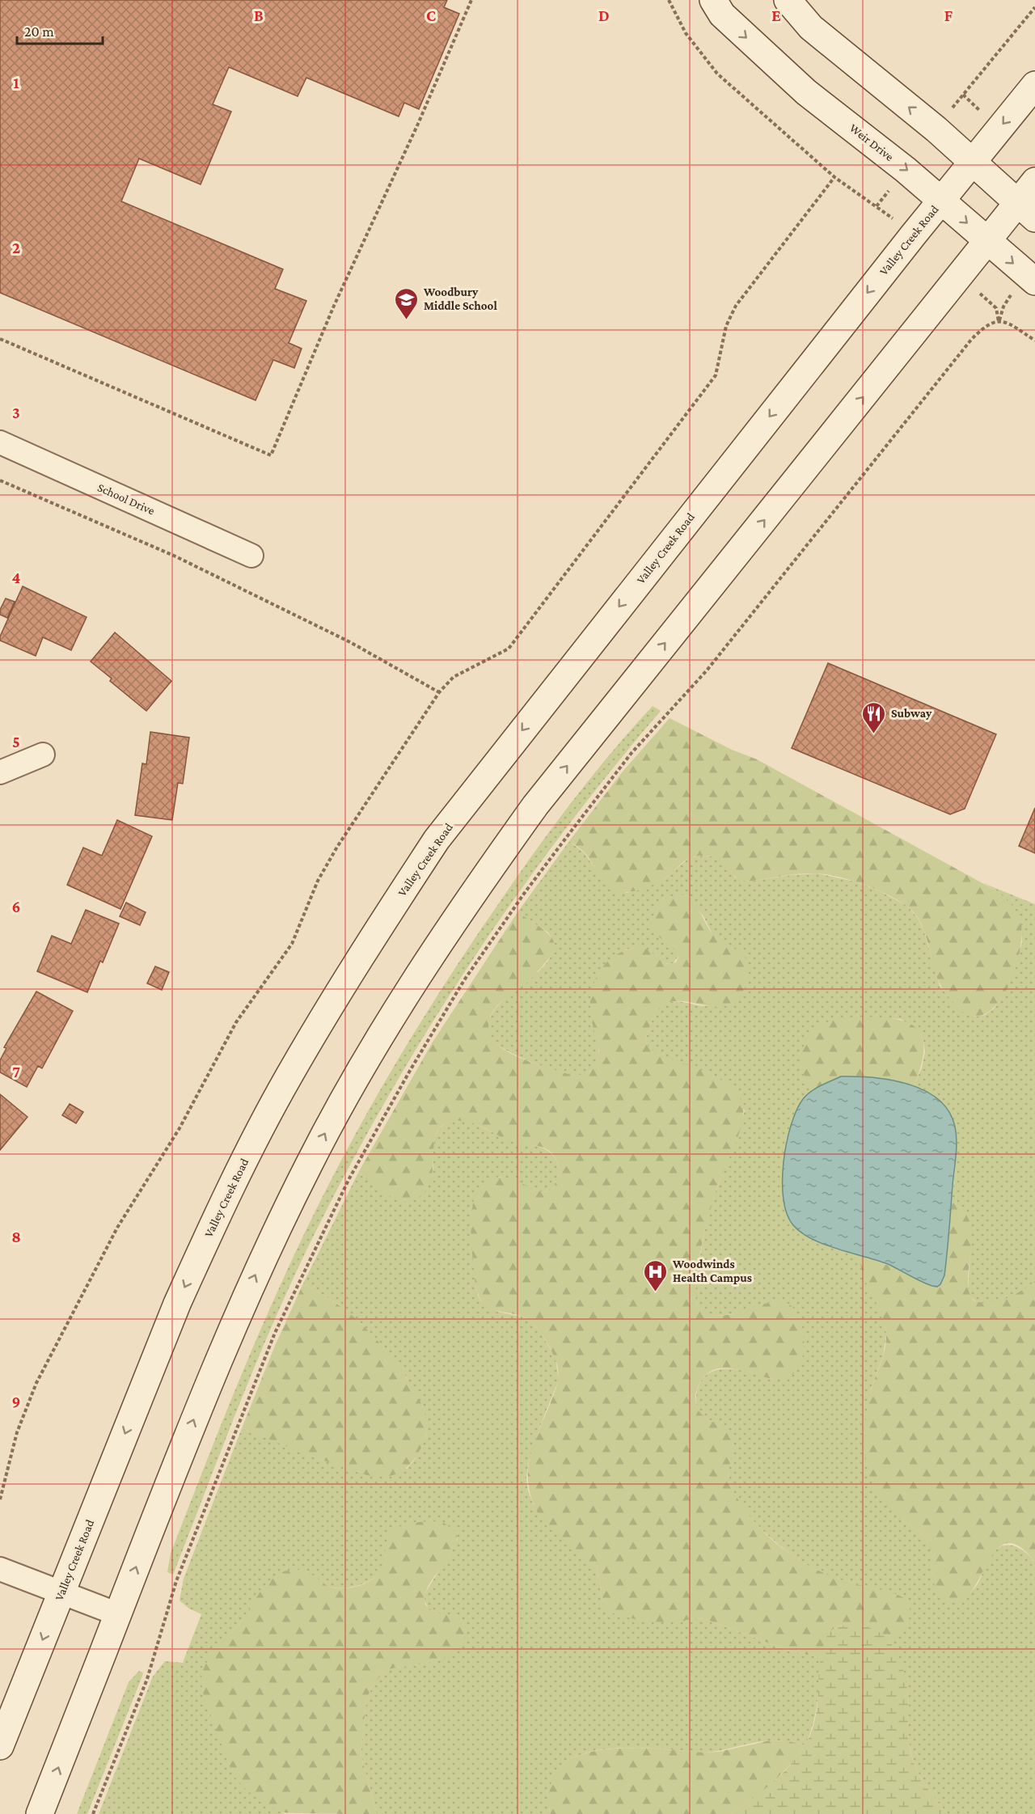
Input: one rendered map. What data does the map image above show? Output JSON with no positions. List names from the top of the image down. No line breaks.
{"streets":{"main road":["Weir Drive","Valley Creek Road"],"street":["School Drive"]},"crossings":[["Weir Drive","Valley Creek Road"]],"places":{"school or university":["Woodbury Middle School"],"restaurant":["Subway"],"hospital":["Woodwinds Health Campus"]},"scale_bar":"20 m","grid":{"columns":["B","C","D","E","F"],"rows":["1","2","3","4","5","6","7","8","9"]}}
